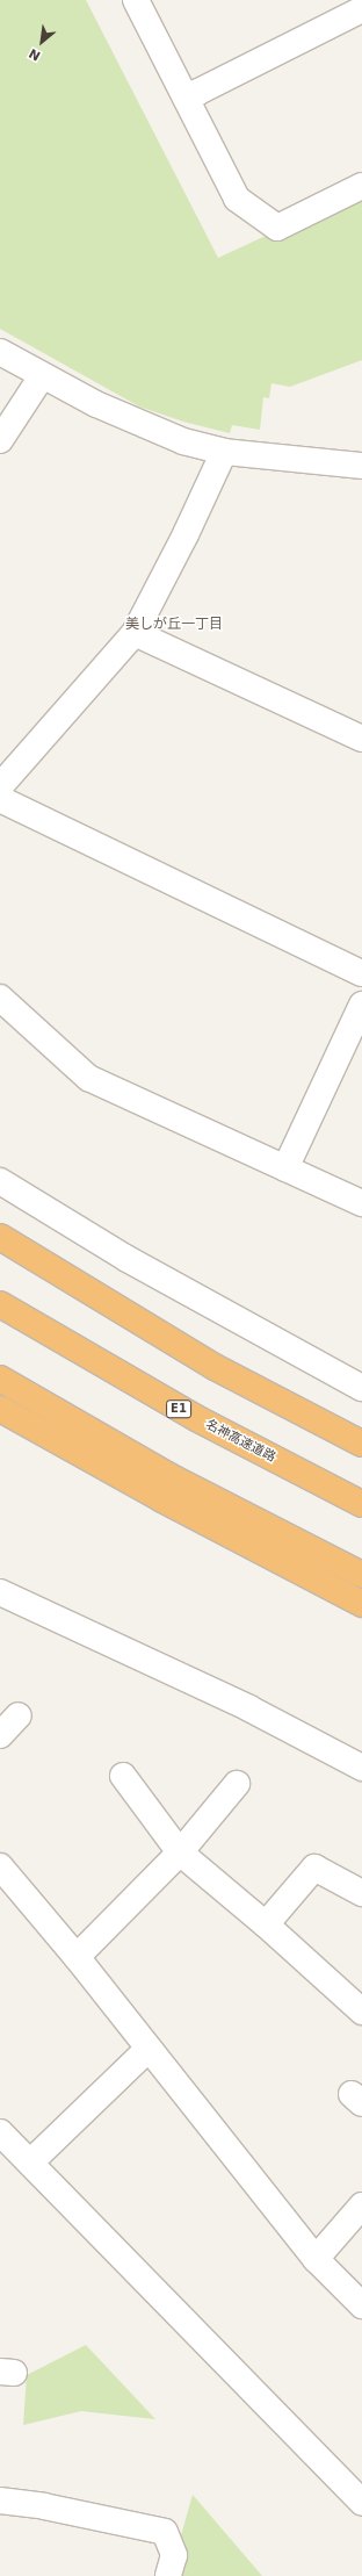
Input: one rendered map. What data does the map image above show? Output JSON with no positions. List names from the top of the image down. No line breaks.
{"streets":{"highway":["E1","名神高速道路"]},"districts":["美しが丘一丁目"],"north":"bottom left"}
